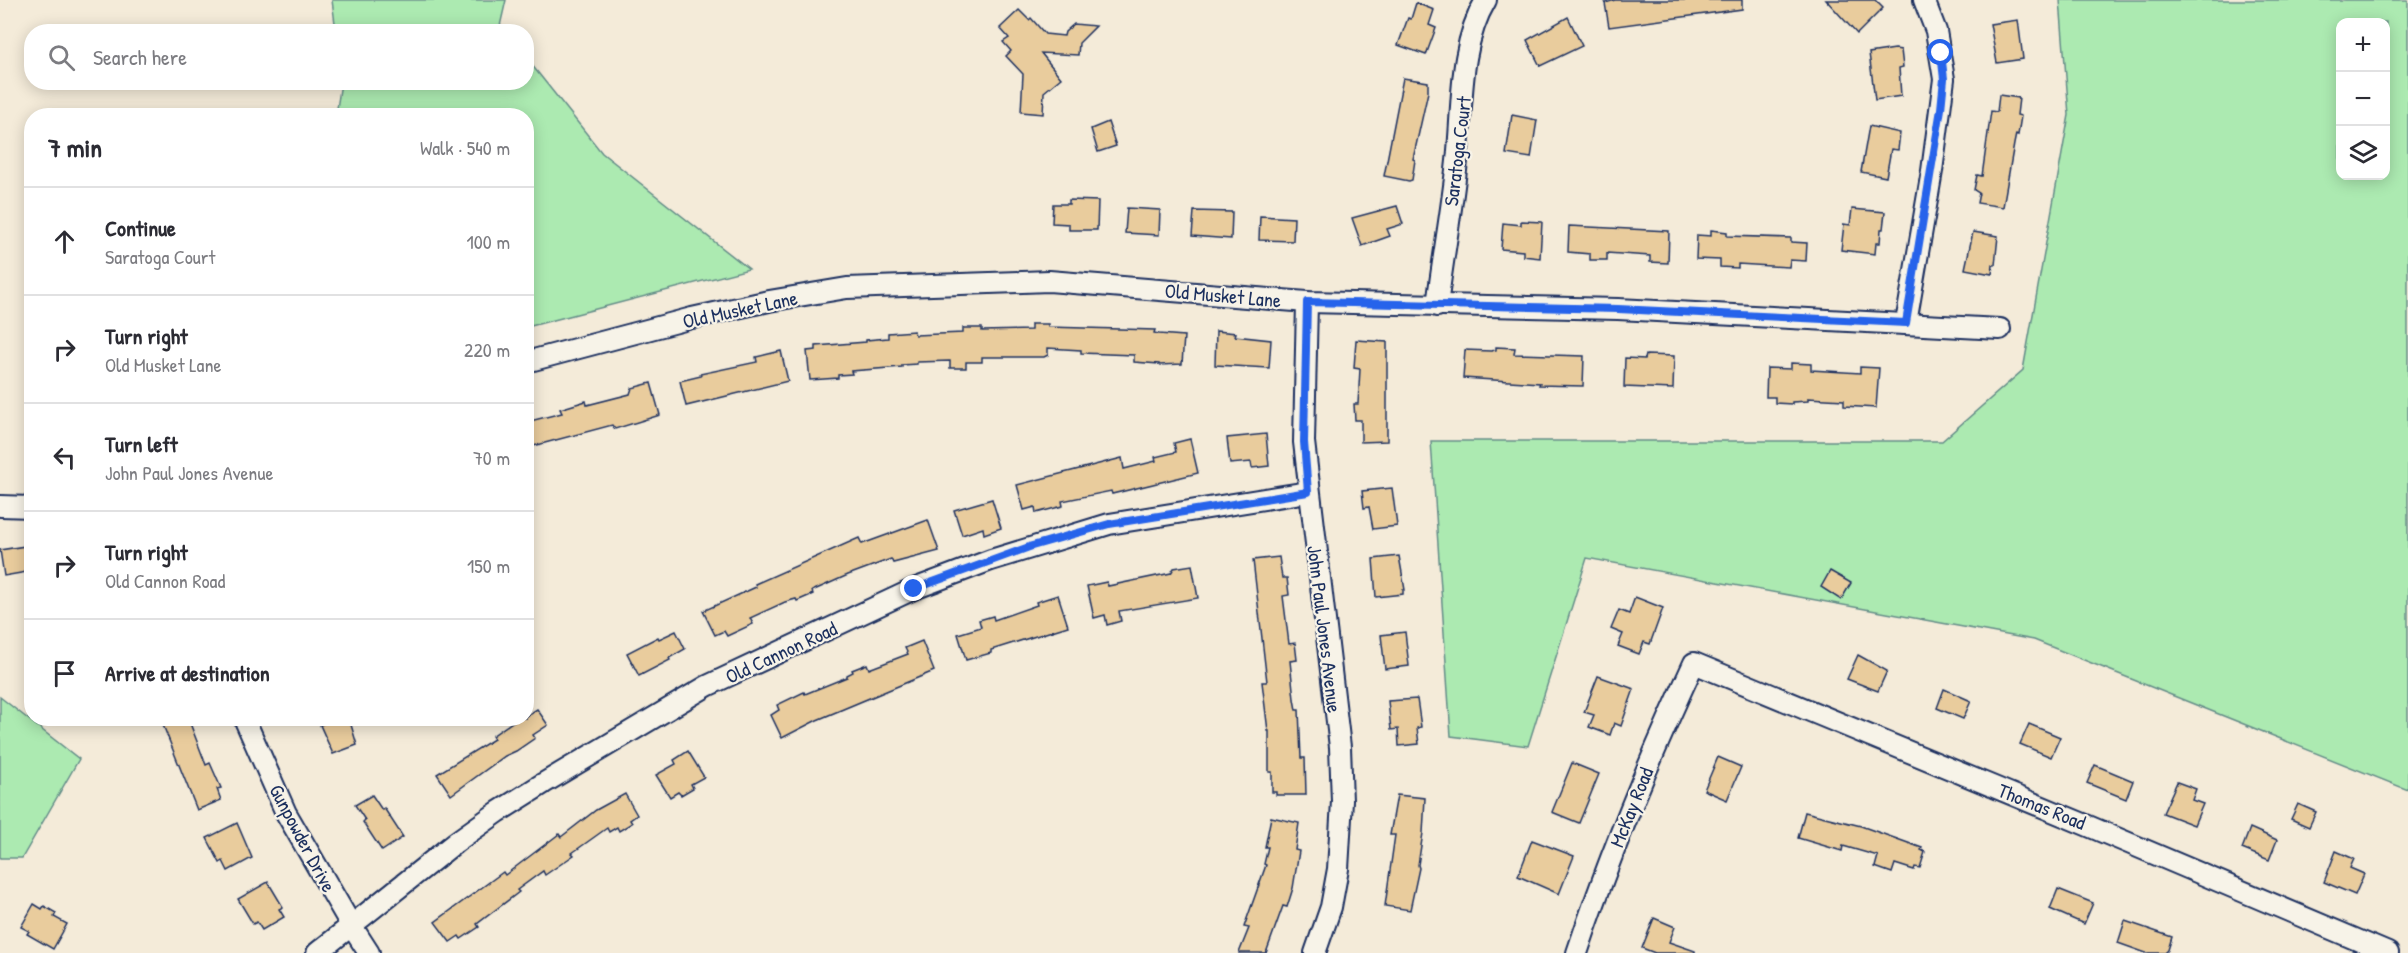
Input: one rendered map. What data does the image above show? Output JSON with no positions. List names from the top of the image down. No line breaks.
{"streets":{"street":["Saratoga Court","Old Musket Lane","John Paul Jones Avenue","Old Cannon Road","Thomas Road","McKay Road","Gunpowder Drive"]},"crossings":[["Saratoga Court","Old Musket Lane"],["Old Musket Lane","John Paul Jones Avenue"],["John Paul Jones Avenue","Old Cannon Road"],["Old Cannon Road","Gunpowder Drive"],["Thomas Road","McKay Road"]],"page":{"map_buttons":["+","−"],"search":"Search here","heading":["7 min","Walk · 540 m"],"list":[["Continue","Saratoga Court","100 m"],["Turn right","Old Musket Lane","220 m"],["Turn left","John Paul Jones Avenue","70 m"],["Turn right","Old Cannon Road","150 m"],"Arrive at destination"]}}
